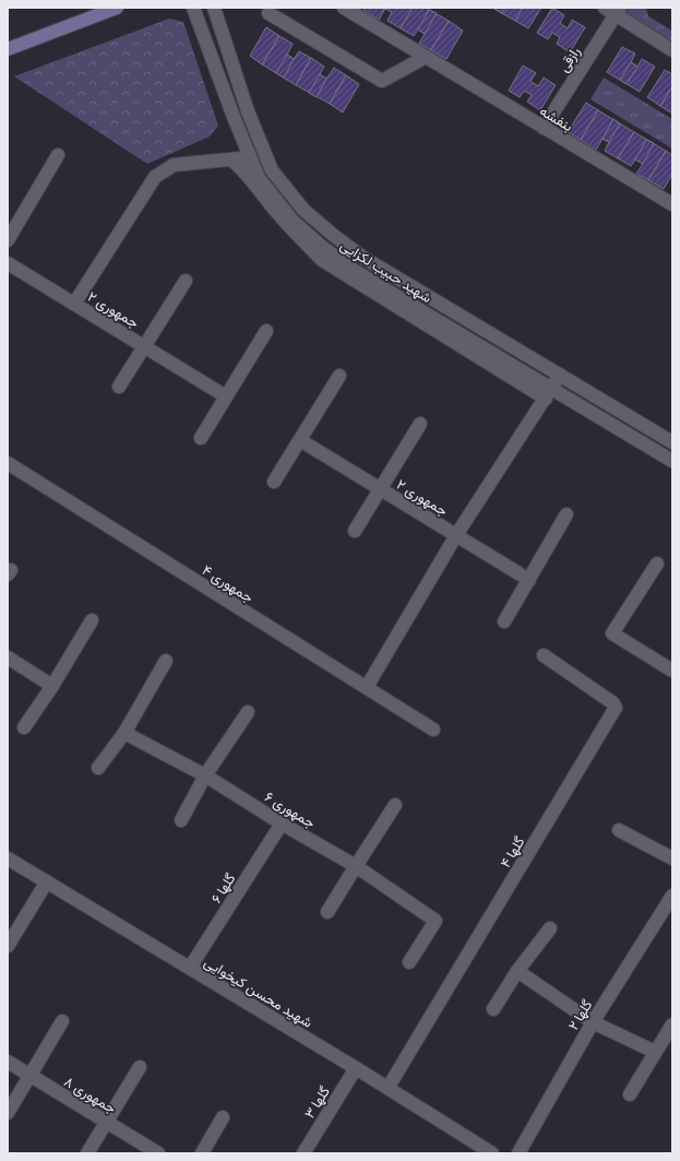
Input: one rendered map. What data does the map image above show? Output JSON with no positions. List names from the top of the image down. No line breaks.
{"streets":{"street":["رازقی","بنفشه","شهید حبیب لکزایی","جمهوری ۲","جمهوری ۴","جمهوری ۶","گلها ۴","گلها ۶","شهید محسن کیخوایی","گلها ۲","جمهوری ۸","گلها ۳"]},"crossings":[["رازقی","بنفشه"],["جمهوری ۶","گلها ۶"],["گلها ۴","شهید محسن کیخوایی"],["گلها ۶","شهید محسن کیخوایی"],["شهید محسن کیخوایی","گلها ۳"]]}
